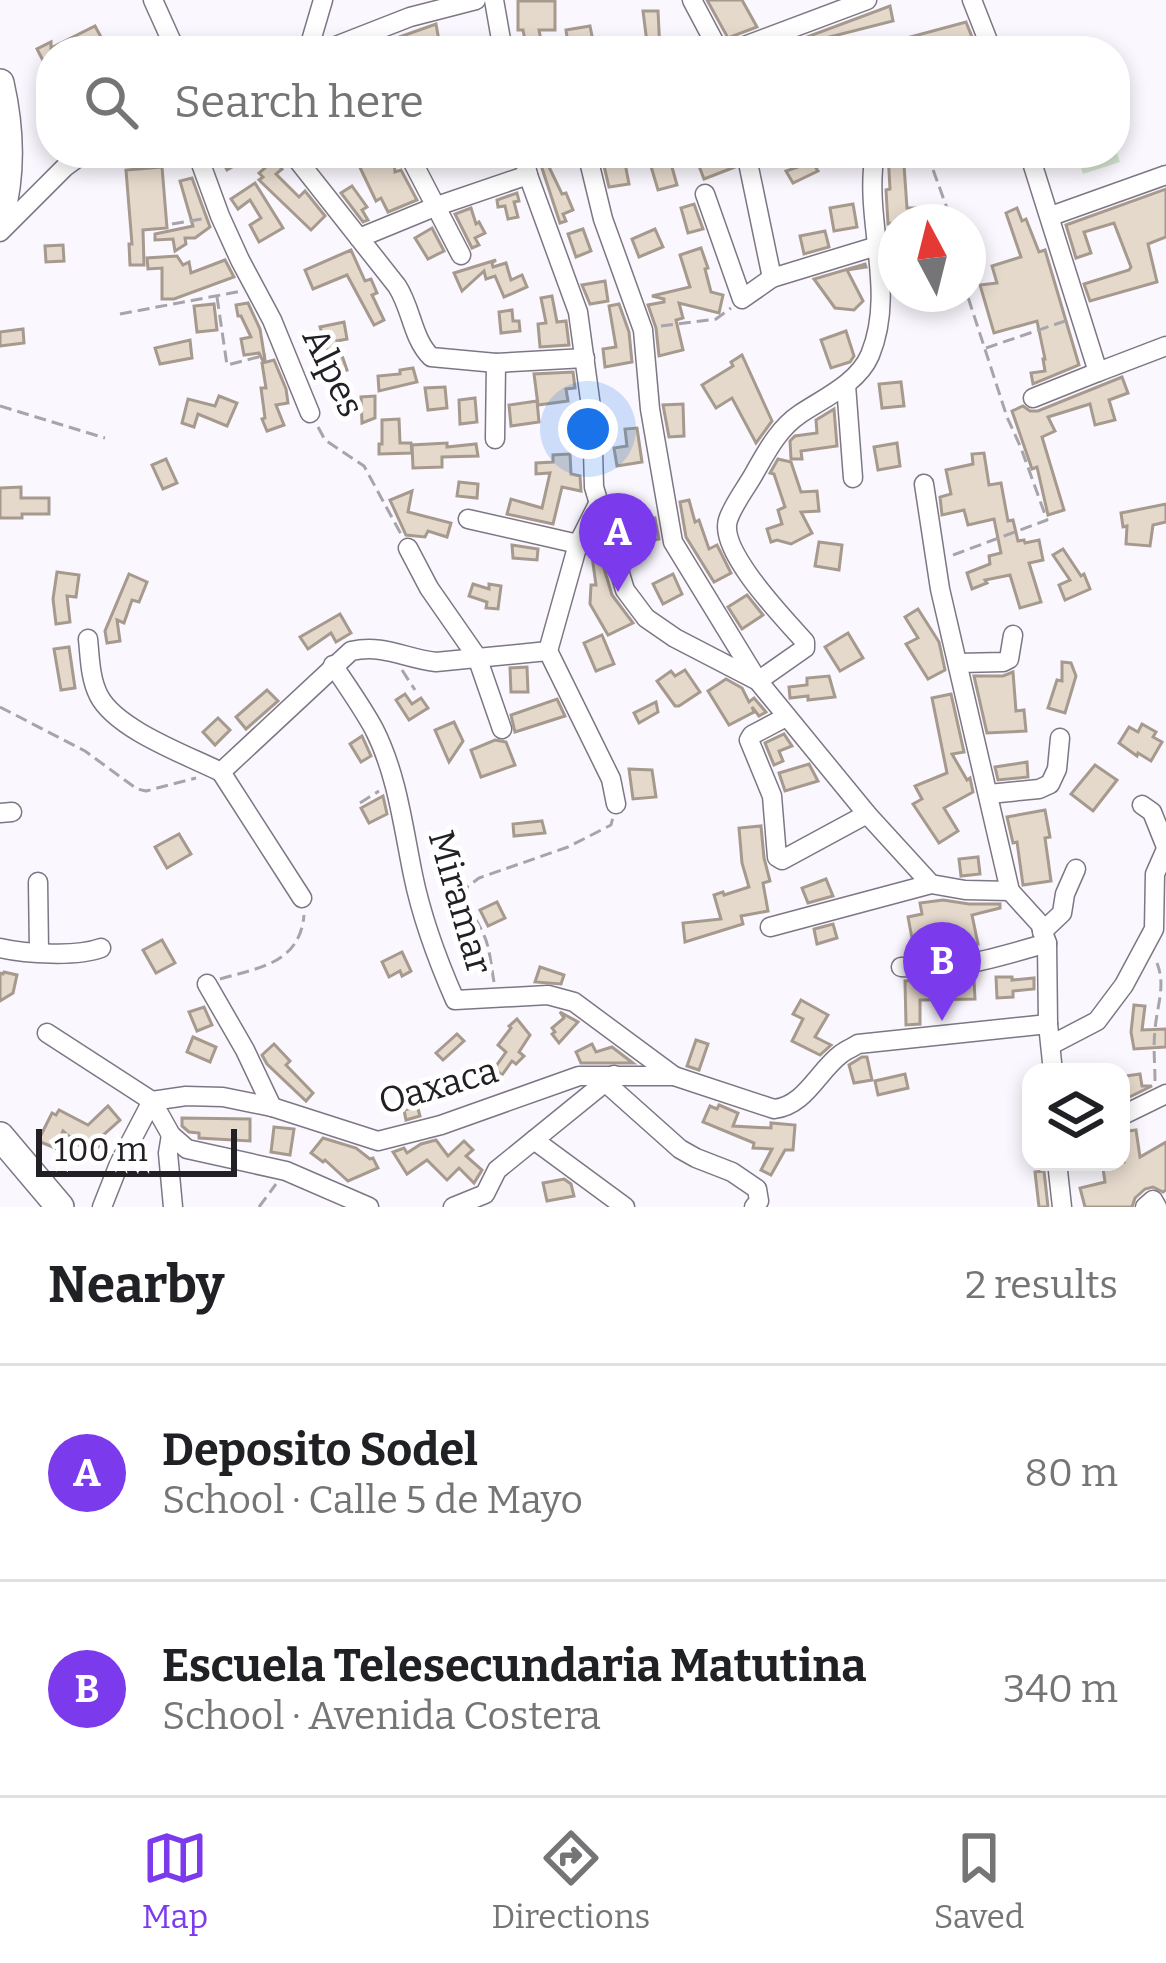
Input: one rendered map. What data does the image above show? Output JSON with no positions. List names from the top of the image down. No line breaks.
{"streets":{"street":["Alpes","Miramar","Oaxaca"]},"crossings":[["Miramar","Oaxaca"]],"scale_bar":"100 m","north":"top","page":{"search":"Search here","pins":["A","B"],"scale":"100 m","heading":["Nearby","2 results"],"list":[{"mark":"A","name":"Deposito Sodel","note":"School · Calle 5 de Mayo","value":"80 m"},{"mark":"B","name":"Escuela Telesecundaria Matutina","note":"School · Avenida Costera","value":"340 m"}],"nav":["Map","Directions","Saved"]}}
